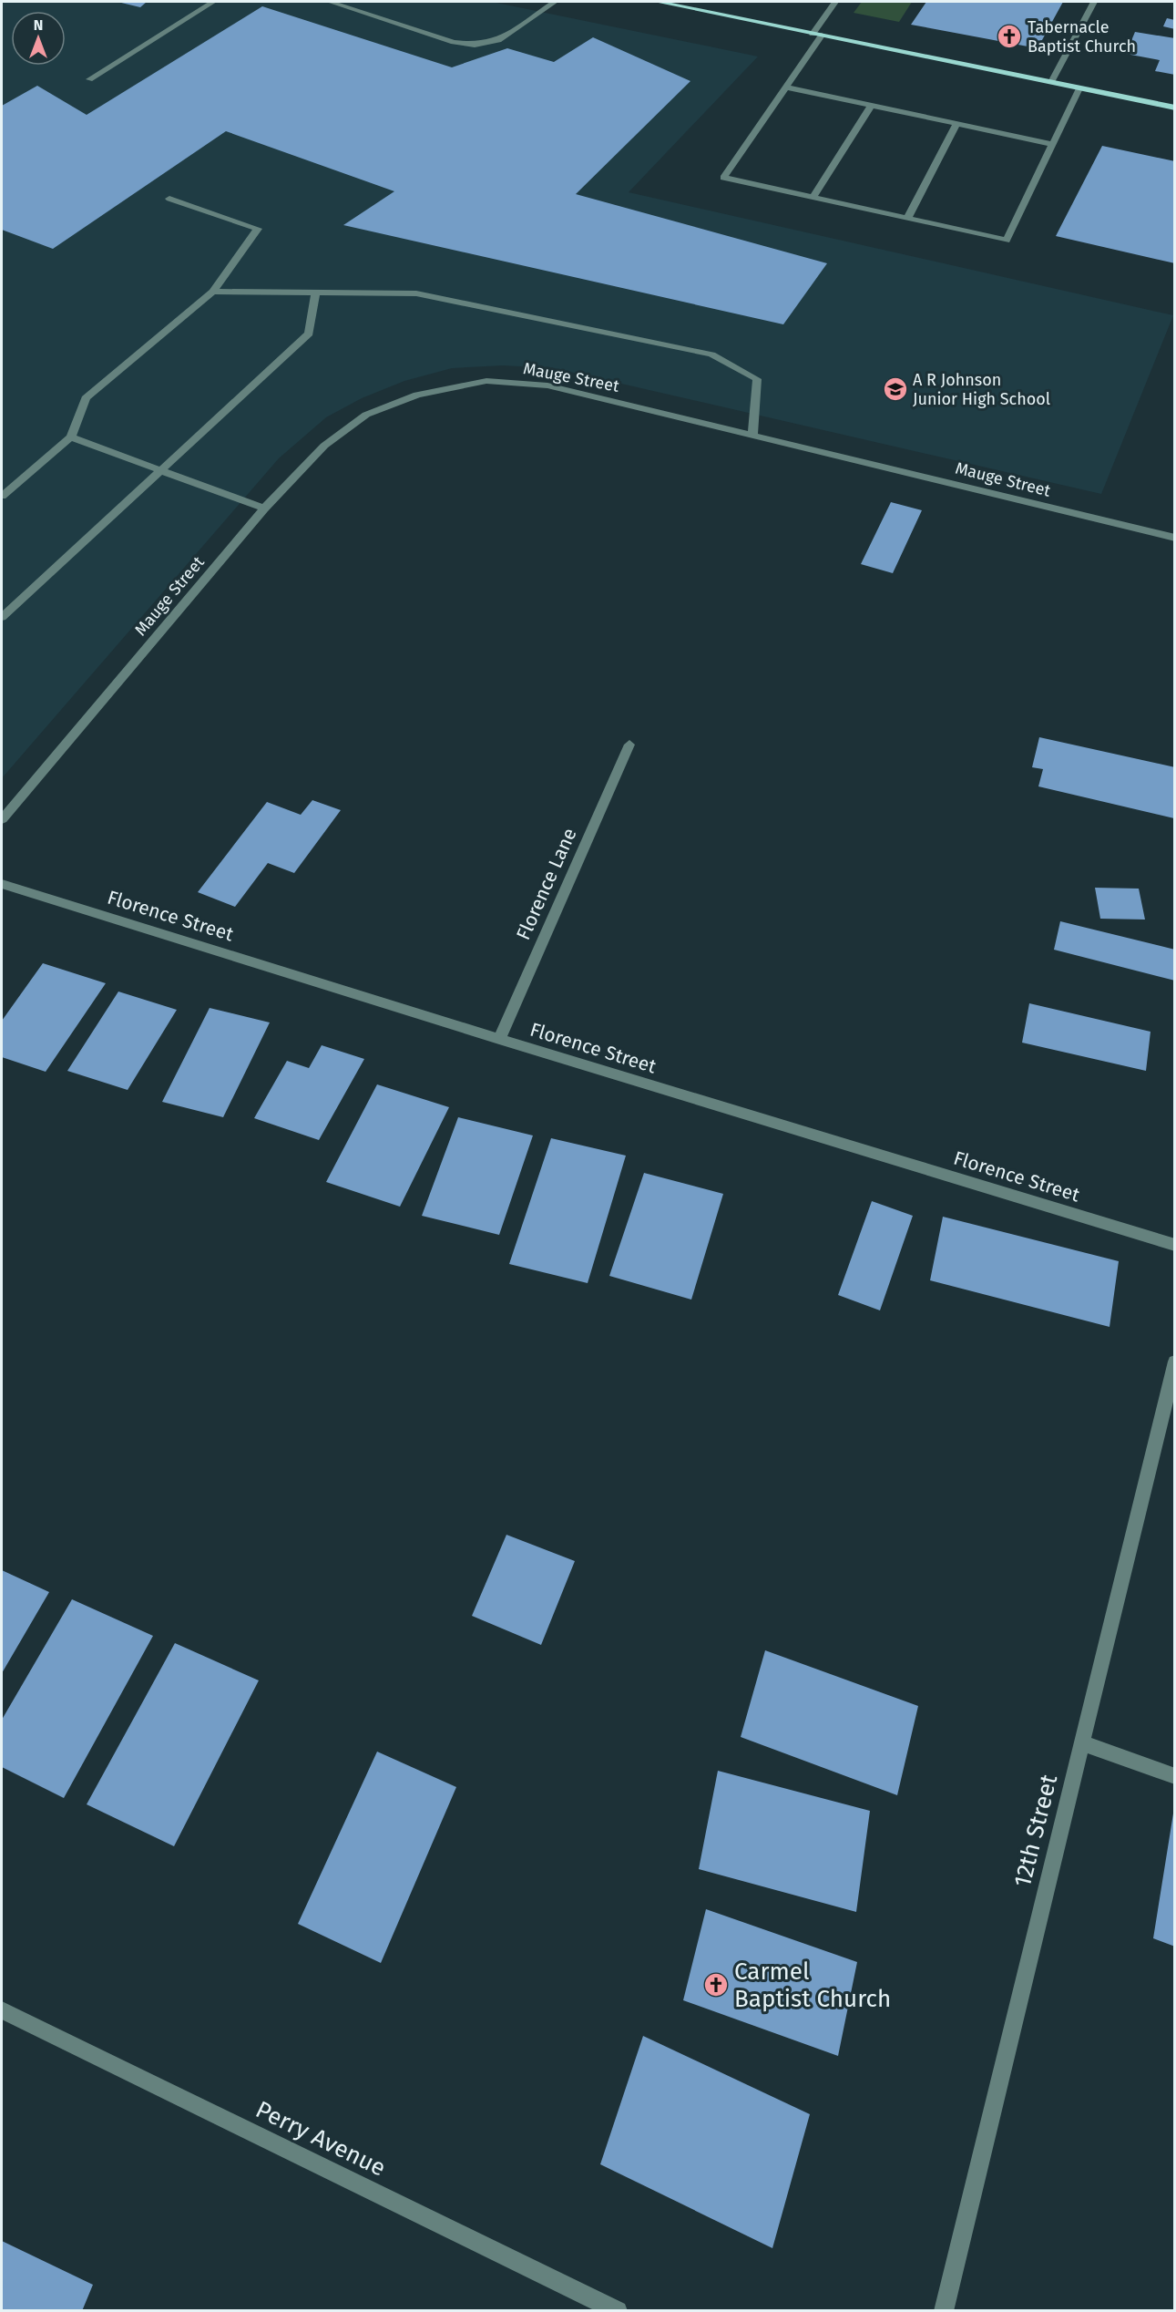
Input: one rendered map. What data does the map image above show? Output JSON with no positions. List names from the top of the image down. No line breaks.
{"streets":{"street":["Mauge Street","Florence Lane","Florence Street","12th Street","Perry Avenue"]},"crossings":[["Florence Lane","Florence Street"]],"places":{"church":["Tabernacle Baptist Church","Carmel Baptist Church"],"school or university":["A R Johnson Junior High School"]},"north":"top"}
